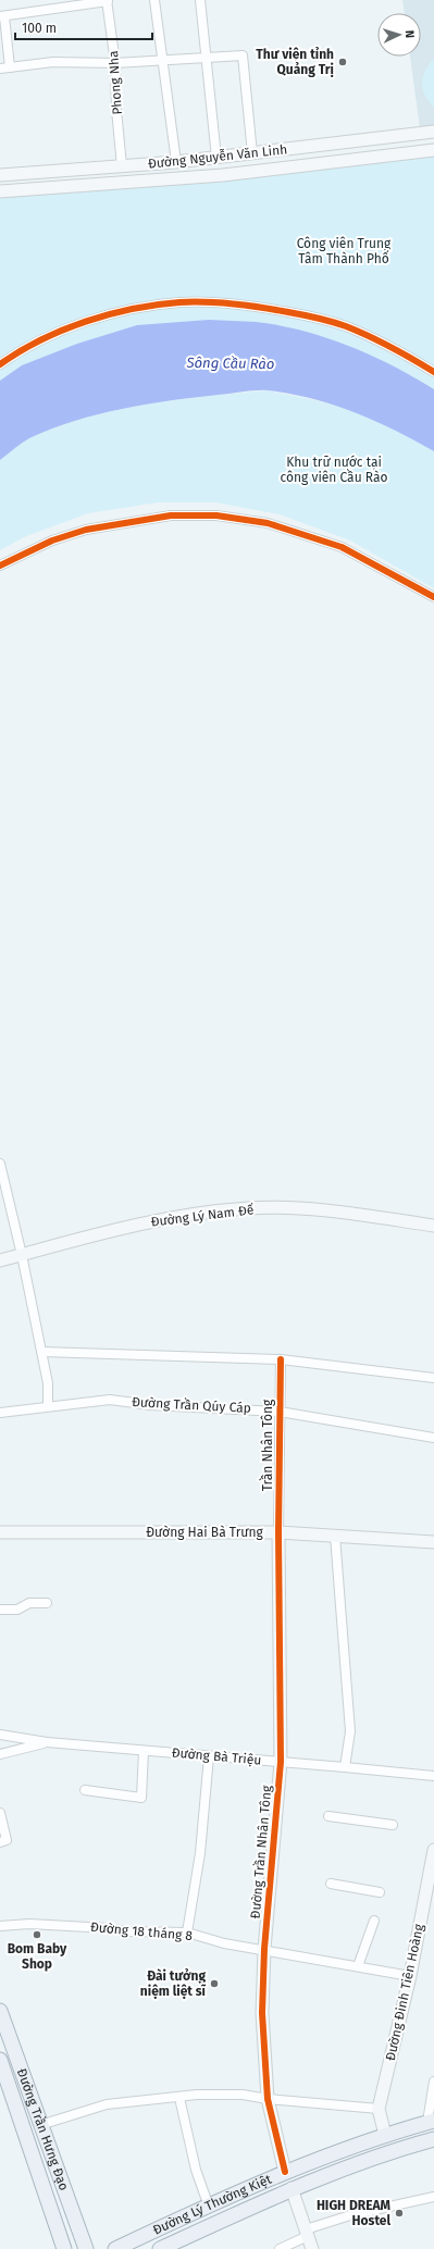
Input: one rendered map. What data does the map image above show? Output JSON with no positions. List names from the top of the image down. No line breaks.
{"streets":{"main road":["Đường Trần Hưng Đạo","Đường Lý Thường Kiệt"],"street":["Phong Nha","Đường Nguyễn Văn Linh","Đường Lý Nam Đế","Đường Trần Qúy Cáp","Trần Nhân Tông","Đường Hai Bà Trưng","Đường Bà Triệu","Đường Trần Nhân Tông","Đường 18 tháng 8","Đường Đinh Tiên Hoàng"]},"crossings":[["Phong Nha","Đường Nguyễn Văn Linh"],["Đường Trần Qúy Cáp","Trần Nhân Tông"],["Trần Nhân Tông","Đường Hai Bà Trưng"],["Trần Nhân Tông","Đường Trần Nhân Tông"],["Đường Hai Bà Trưng","Đường Trần Nhân Tông"],["Đường Bà Triệu","Đường Trần Nhân Tông"],["Đường Trần Nhân Tông","Đường 18 tháng 8"],["Đường Trần Nhân Tông","Đường Lý Thường Kiệt"],["Đường 18 tháng 8","Đường Đinh Tiên Hoàng"],["Đường Đinh Tiên Hoàng","Đường Lý Thường Kiệt"]],"water":["Sông Cầu Rào"],"parks":["Công viên Trung Tâm Thành Phố","Khu trữ nước tại công viên Cầu Rào"],"places":["Thư viện tỉnh Quảng Trị","Bom Baby Shop","Đài tưởng niệm liệt sĩ","HIGH DREAM Hostel"],"scale_bar":"100 m","north":"right"}
